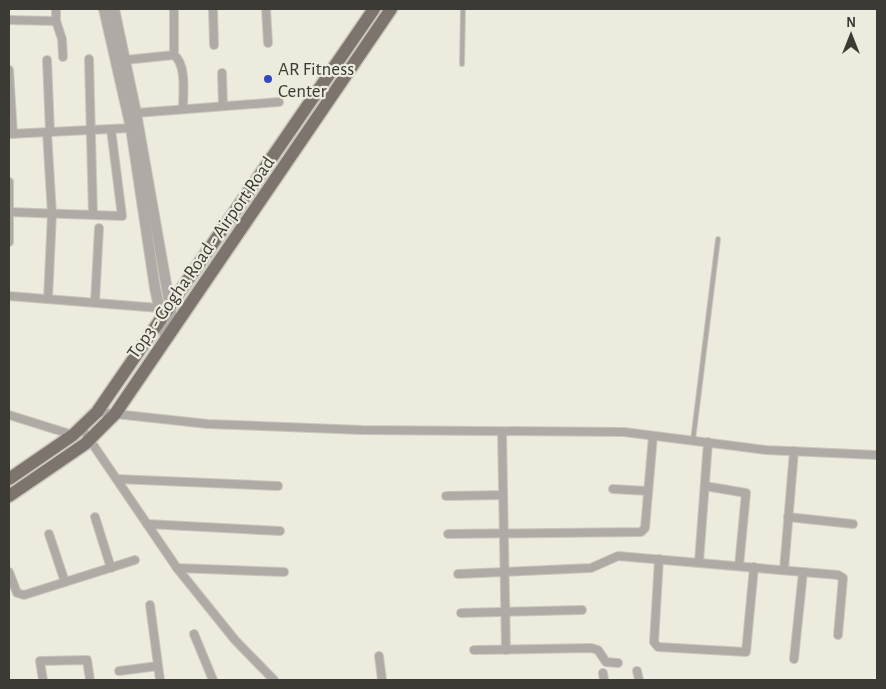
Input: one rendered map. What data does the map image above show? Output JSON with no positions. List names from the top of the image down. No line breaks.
{"streets":{"main road":["Top3 - Gogha Road - Airport Road"]},"places":["AR Fitness Center"],"north":"top"}
